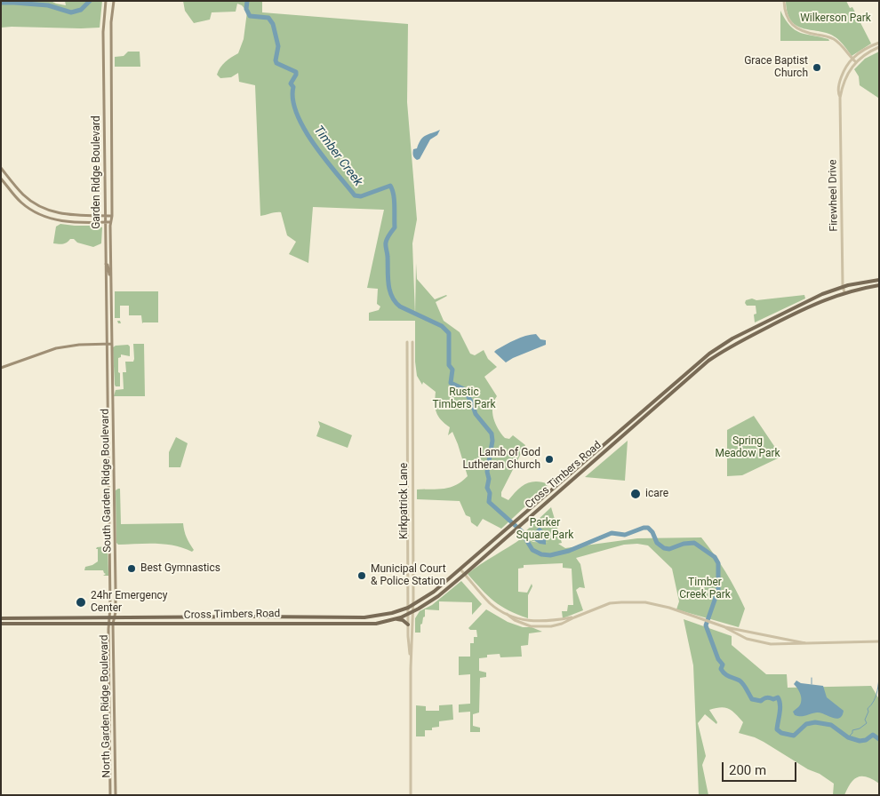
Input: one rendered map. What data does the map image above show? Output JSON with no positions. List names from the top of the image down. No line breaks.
{"streets":{"main road":["Garden Ridge Boulevard","Cross Timbers Road","South Garden Ridge Boulevard","North Garden Ridge Boulevard"],"street":["Firewheel Drive","Kirkpatrick Lane"]},"crossings":[["Garden Ridge Boulevard","South Garden Ridge Boulevard"],["Firewheel Drive","Cross Timbers Road"],["Cross Timbers Road","South Garden Ridge Boulevard"],["Cross Timbers Road","Kirkpatrick Lane"],["Cross Timbers Road","North Garden Ridge Boulevard"],["South Garden Ridge Boulevard","North Garden Ridge Boulevard"]],"water":["Timber Creek"],"parks":["Wilkerson Park","Rustic Timbers Park","Spring Meadow Park","Parker Square Park","Timber Creek Park"],"places":["Grace Baptist Church","Lamb of God Lutheran Church","icare","Best Gymnastics","Municipal Court & Police Station","24hr Emergency Center"],"scale_bar":"200 m"}
